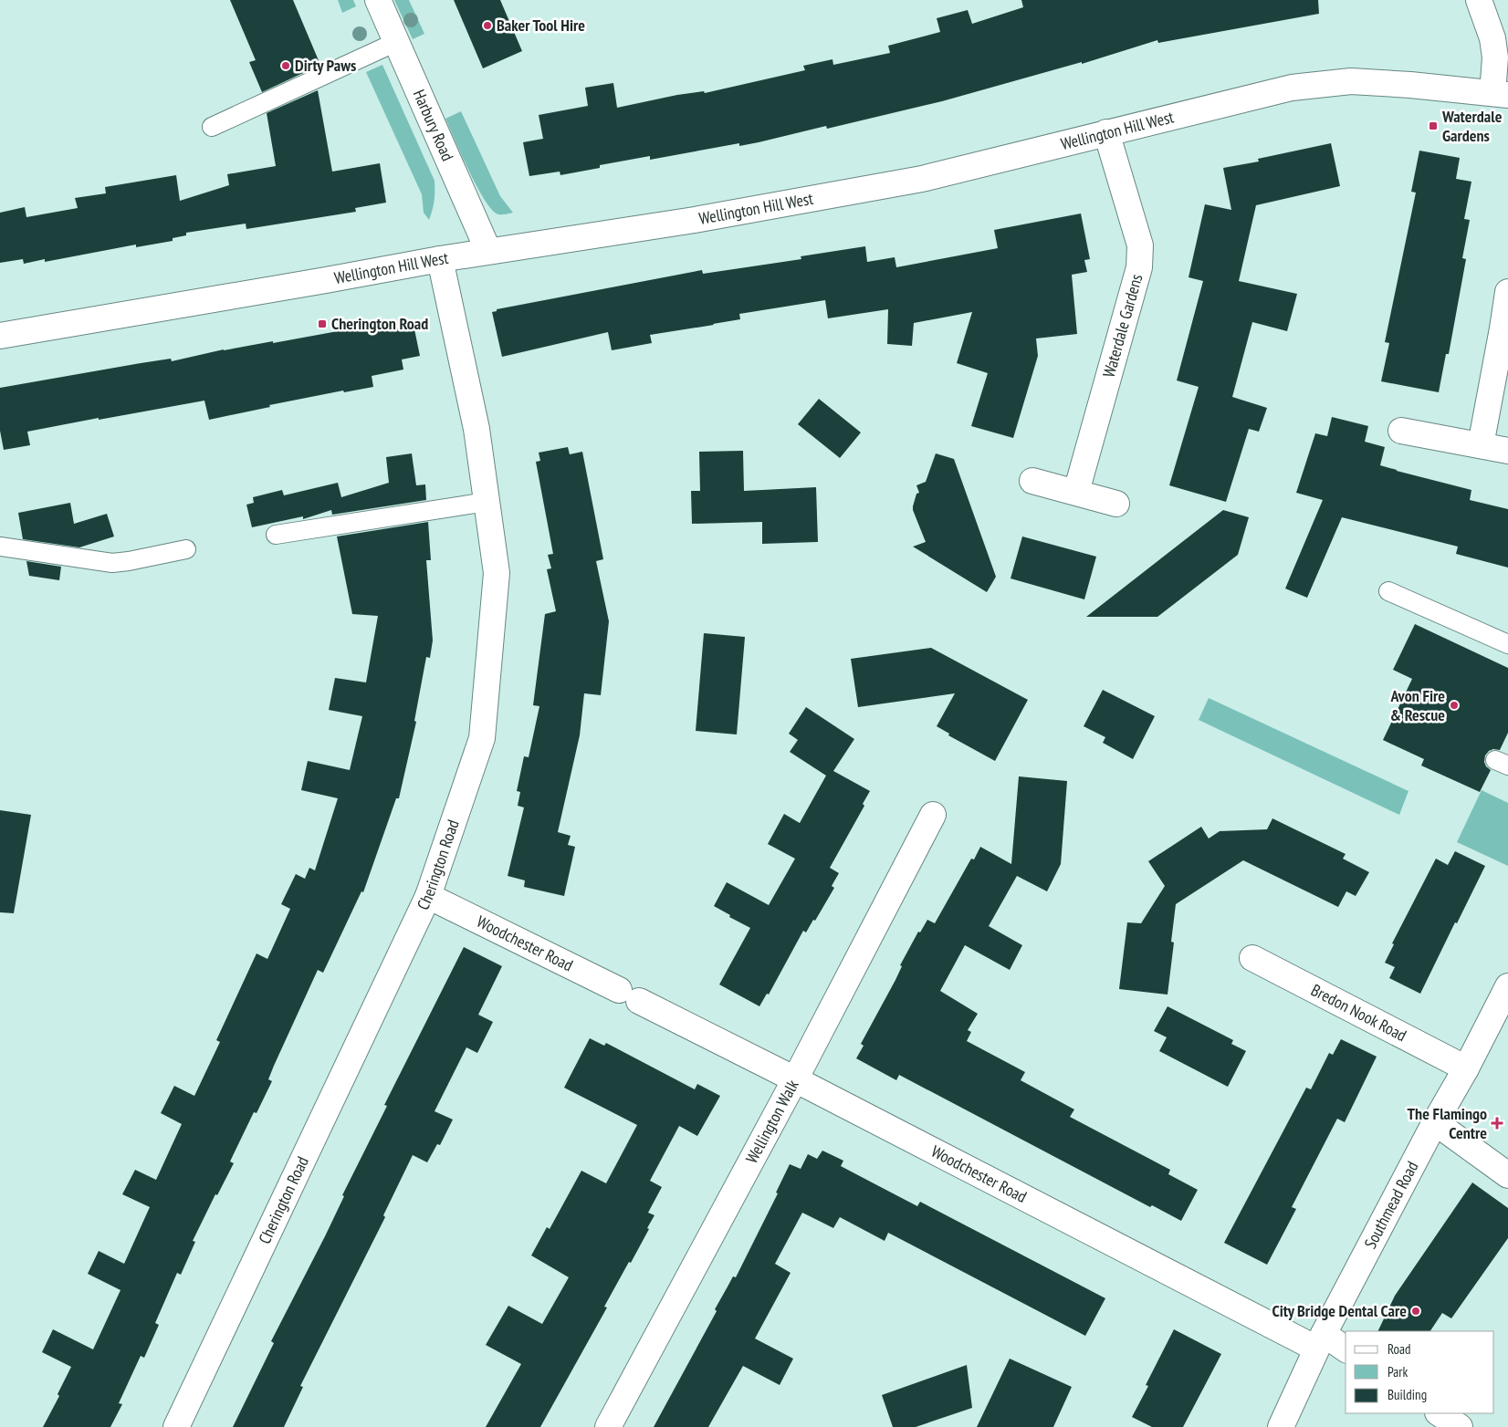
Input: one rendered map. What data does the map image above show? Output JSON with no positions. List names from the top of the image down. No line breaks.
{"streets":{"street":["Harbury Road","Wellington Hill West","Waterdale Gardens","Cherington Road","Woodchester Road","Bredon Nook Road","Wellington Walk","Southmead Road"]},"crossings":[["Harbury Road","Wellington Hill West"],["Wellington Hill West","Waterdale Gardens"],["Wellington Hill West","Cherington Road"],["Cherington Road","Woodchester Road"],["Woodchester Road","Wellington Walk"],["Woodchester Road","Southmead Road"],["Bredon Nook Road","Southmead Road"]],"places":{"other":["Baker Tool Hire","Dirty Paws","Avon Fire & Rescue","City Bridge Dental Care"],"transit":["Waterdale Gardens","Cherington Road"],"health":["The Flamingo Centre"]},"legend":["Road","Park","Building"]}
